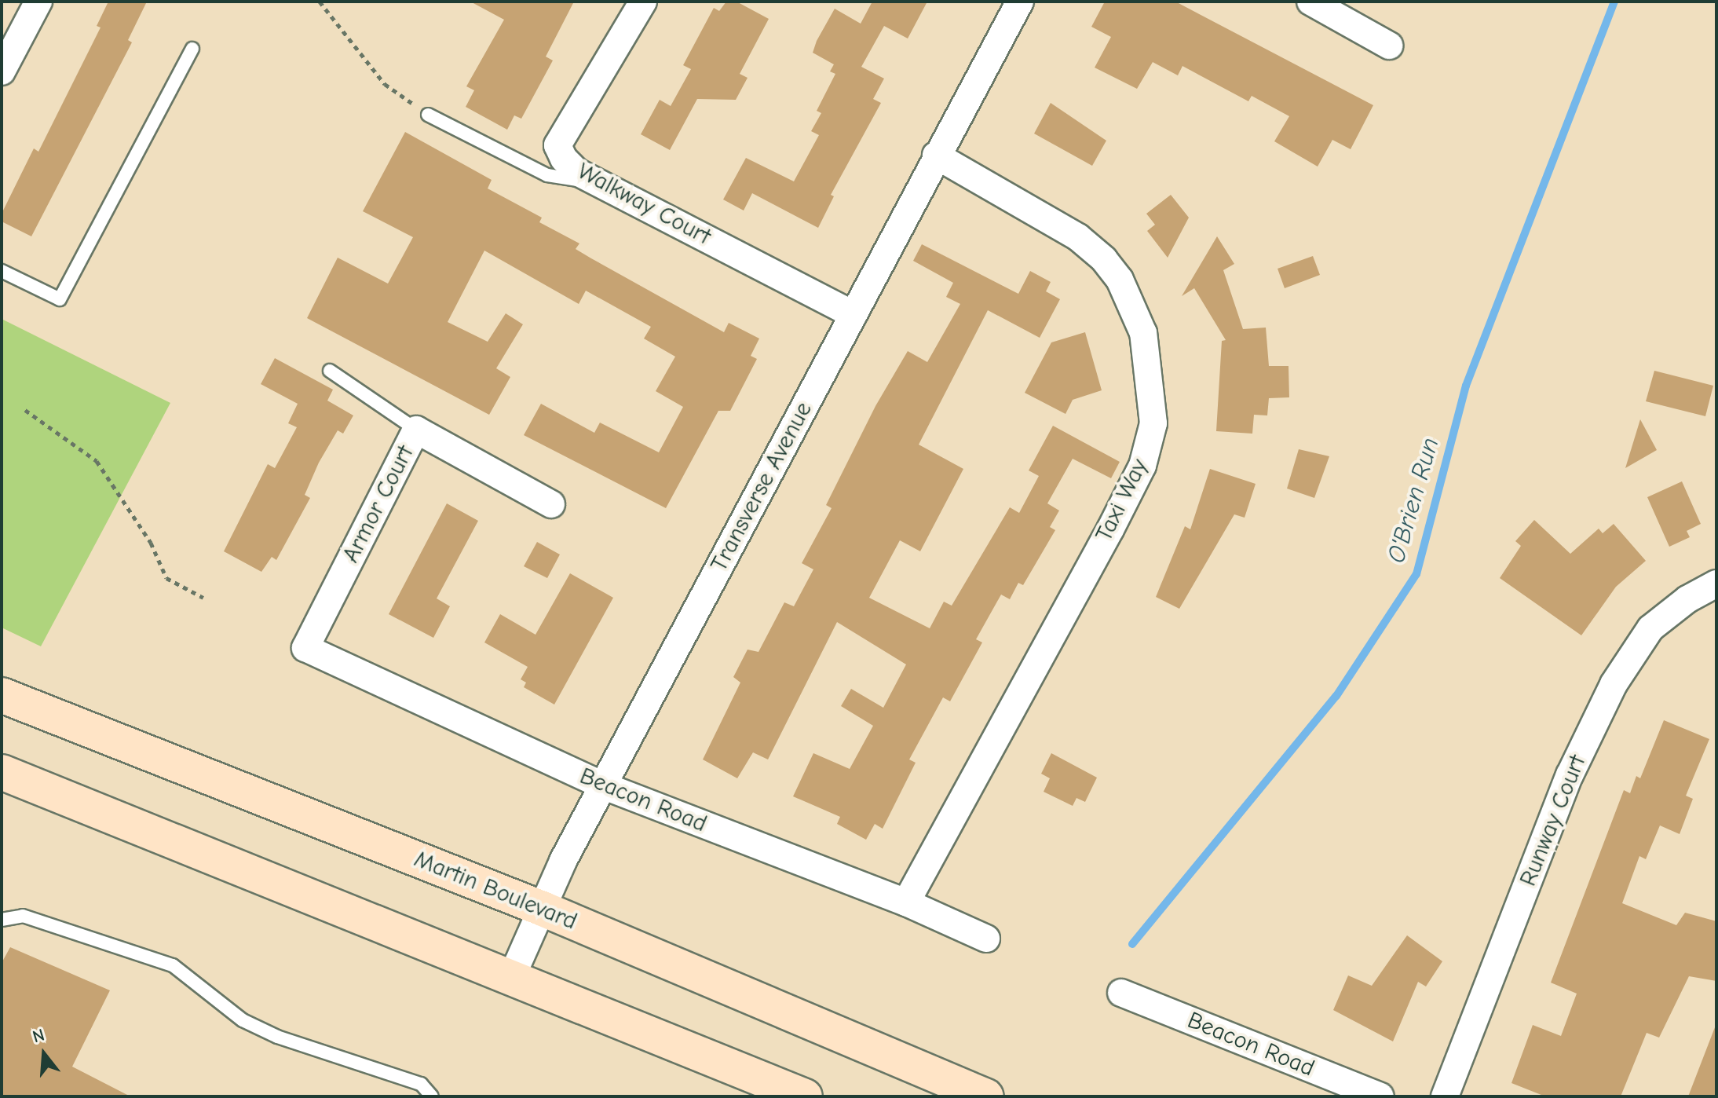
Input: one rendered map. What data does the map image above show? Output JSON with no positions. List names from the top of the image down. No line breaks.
{"streets":{"main road":["Martin Boulevard"],"street":["Walkway Court","Transverse Avenue","Taxi Way","Armor Court","Beacon Road","Runway Court"]},"crossings":[["Walkway Court","Transverse Avenue"],["Transverse Avenue","Taxi Way"],["Transverse Avenue","Beacon Road"],["Transverse Avenue","Martin Boulevard"],["Taxi Way","Beacon Road"],["Armor Court","Beacon Road"]],"water":["O'Brien Run"],"north":"top"}
